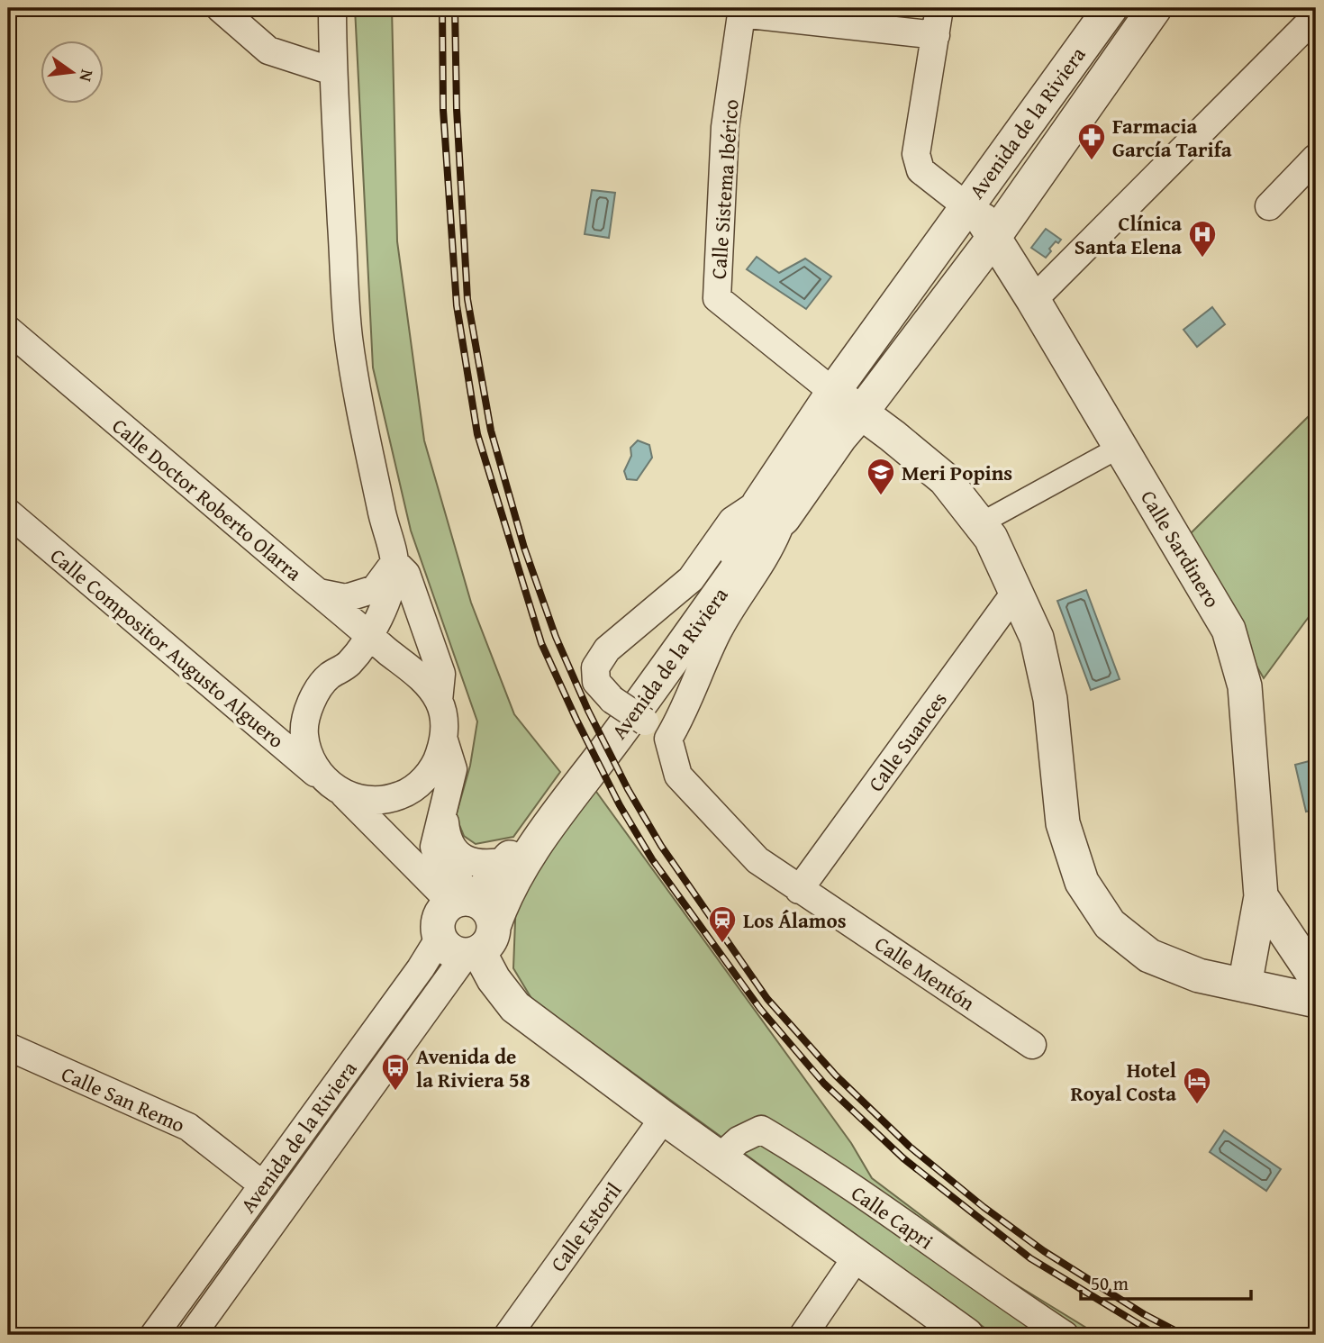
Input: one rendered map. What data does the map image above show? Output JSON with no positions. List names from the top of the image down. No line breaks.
{"streets":{"street":["Avenida de la Riviera","Calle Sistema Ibérico","Calle Doctor Roberto Olarra","Calle Sardinero","Calle Compositor Augusto Alguero","Calle Suances","Calle Mentón","Calle San Remo","Calle Capri","Calle Estoril"]},"crossings":[["Avenida de la Riviera","Calle Sistema Ibérico"],["Avenida de la Riviera","Calle Sardinero"],["Avenida de la Riviera","Calle Compositor Augusto Alguero"],["Avenida de la Riviera","Calle San Remo"],["Calle Doctor Roberto Olarra","Calle Compositor Augusto Alguero"],["Calle Suances","Calle Mentón"]],"places":{"pharmacy":["Farmacia García Tarifa"],"hospital":["Clínica Santa Elena"],"school or university":["Meri Popins"],"station":["Los Álamos"],"bus stop":["Avenida de la Riviera 58"],"hotel":["Hotel Royal Costa"]},"scale_bar":"50 m","north":"right"}
